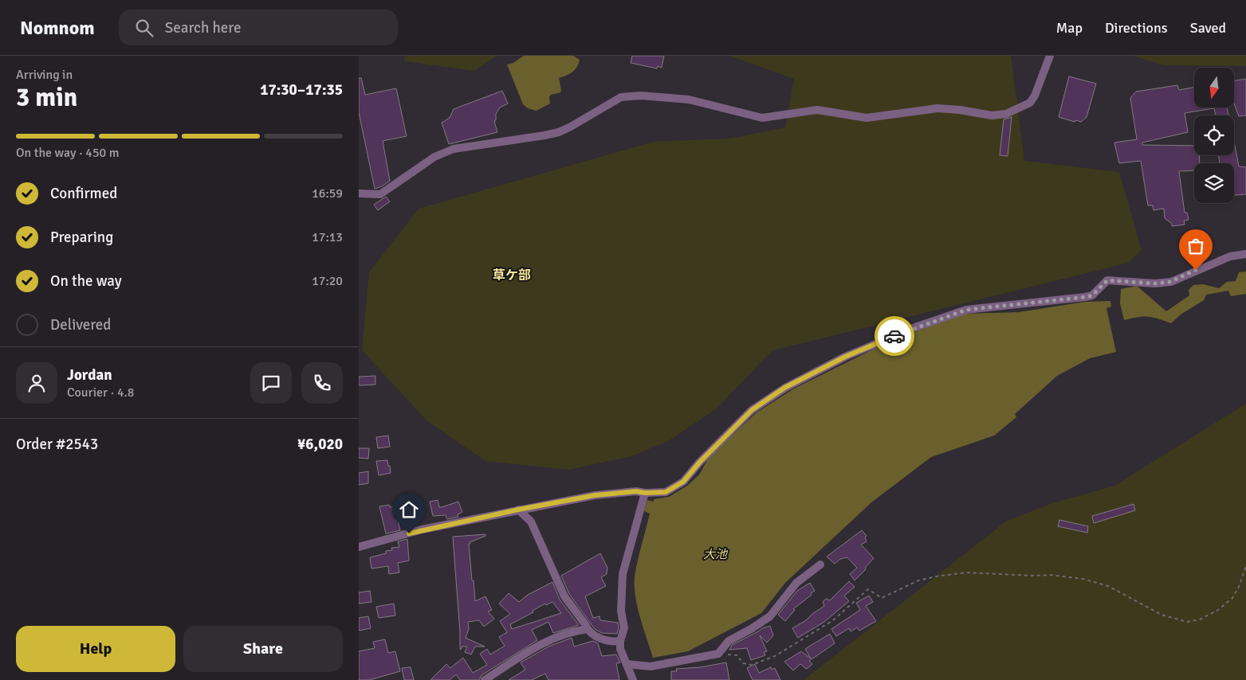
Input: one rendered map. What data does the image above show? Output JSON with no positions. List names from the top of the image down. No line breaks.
{"districts":["草ケ部"],"water":["大池"],"north":"bottom","page":{"header":"Nomnom","search":"Search here","nav":["Map","Directions","Saved"],"heading":["3 min","Arriving in","17:30–17:35"],"panel":["Jordan","Courier · 4.8","Order #2543","¥6,020"],"bar":"On the way · 450 m","list":[["Confirmed","16:59"],["Preparing","17:13"],["On the way","17:20"],"Delivered"],"buttons":["Help","Share"]}}
